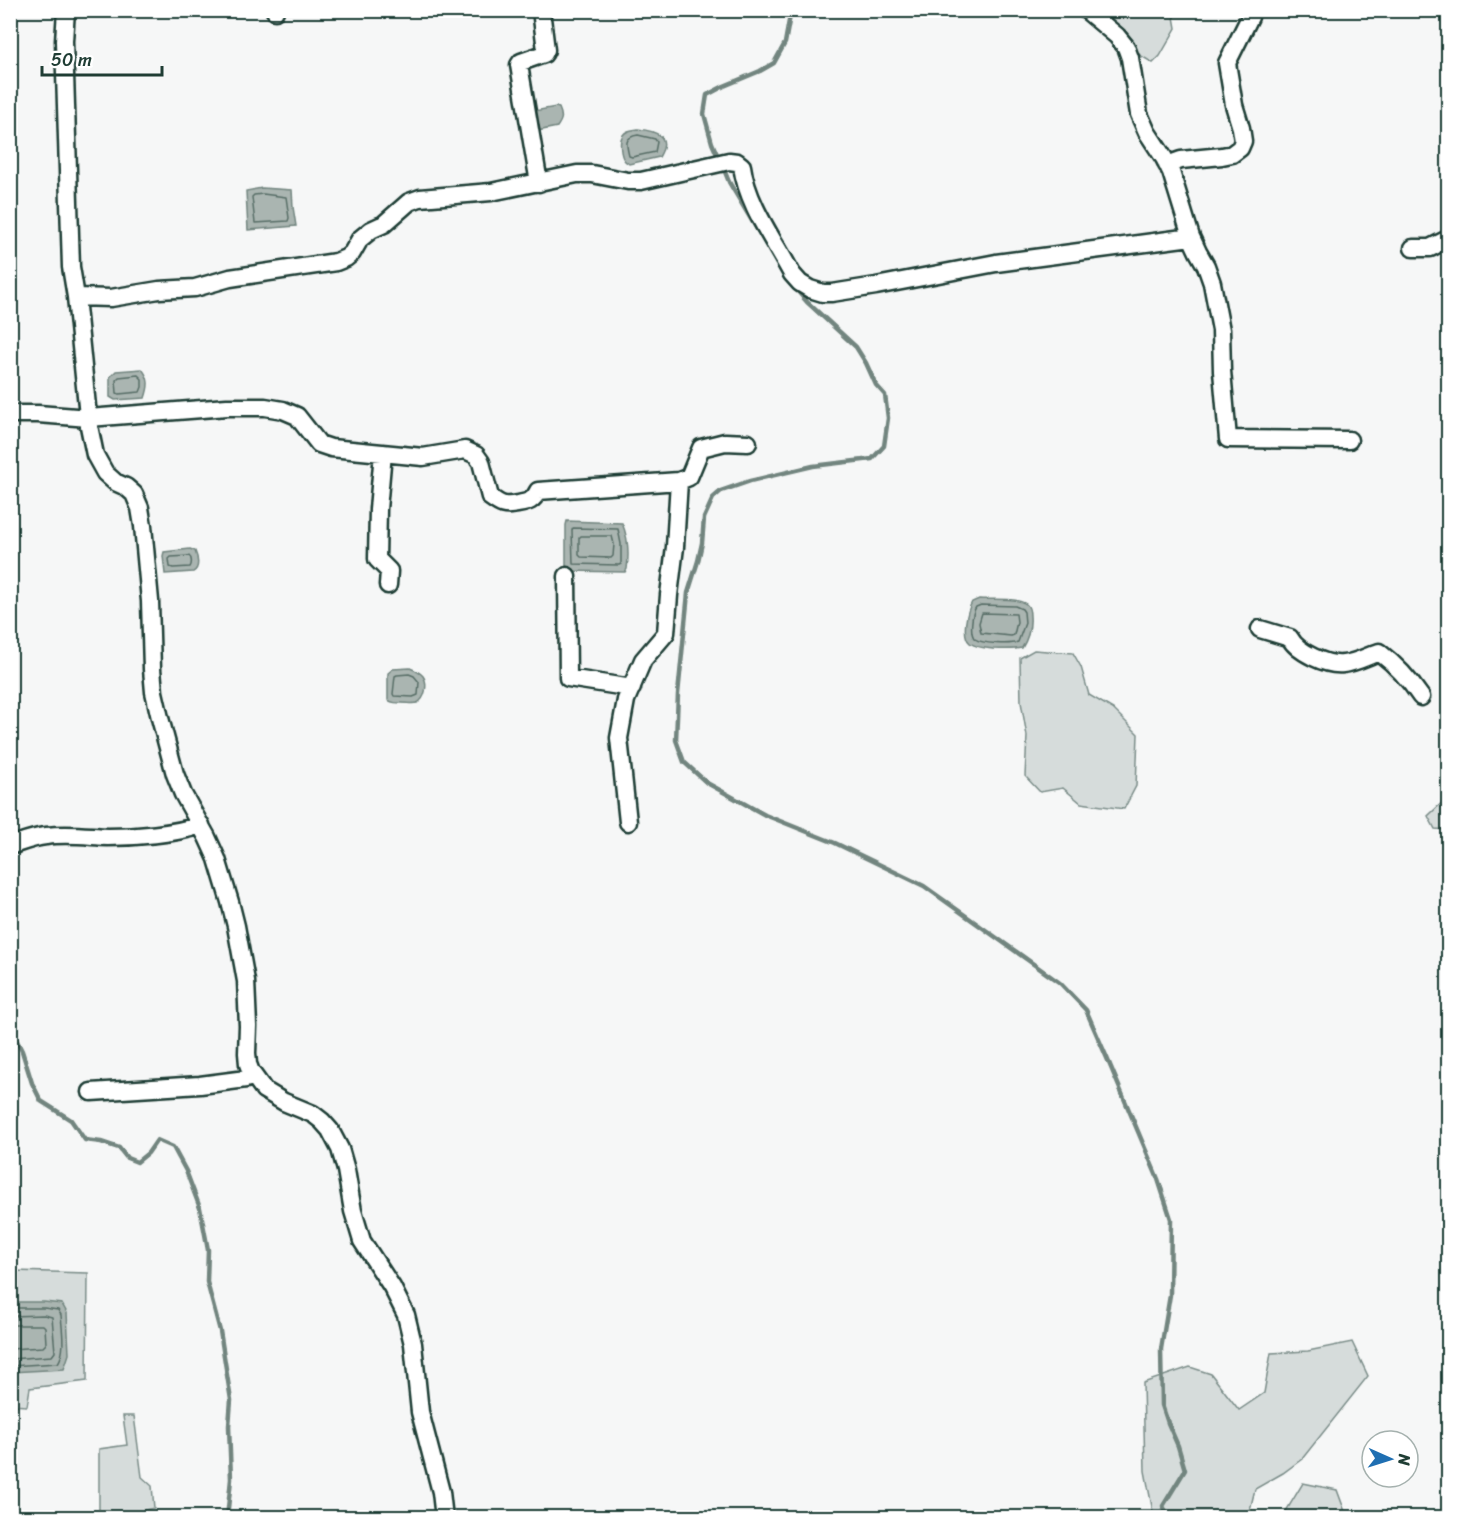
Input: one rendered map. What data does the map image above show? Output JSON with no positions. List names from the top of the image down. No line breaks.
{"scale_bar":"50 m","north":"right"}
